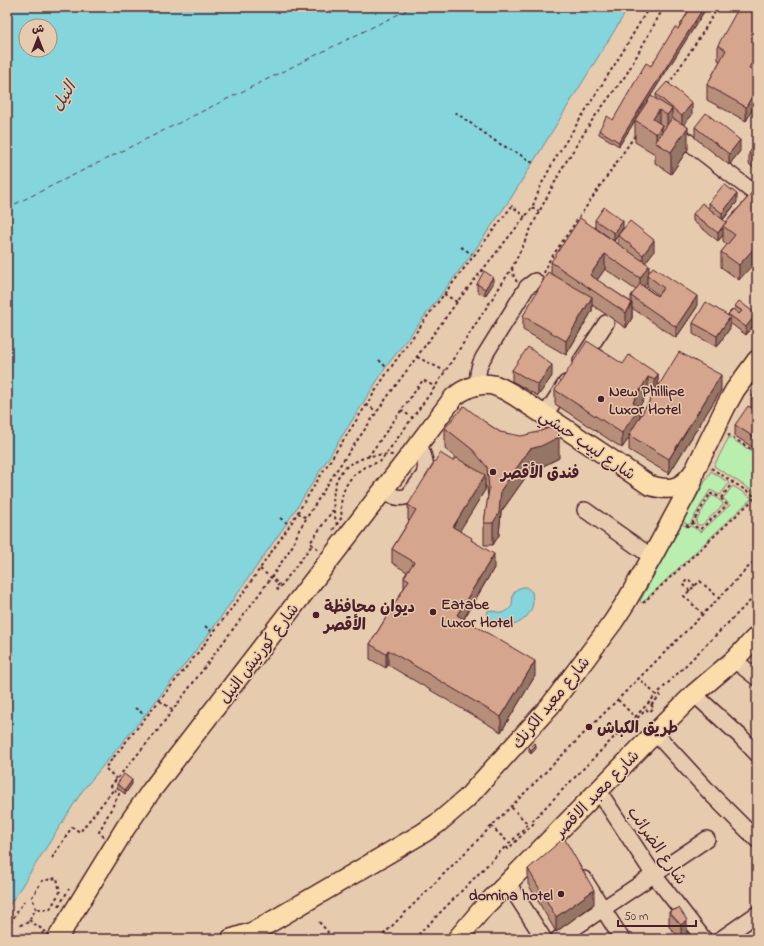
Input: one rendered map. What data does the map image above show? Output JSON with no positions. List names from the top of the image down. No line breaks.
{"streets":{"main road":["شارع لبيب حبشي","شارع كورنيش النيل","شارع معبد الكرنك","شارع معبد الاقصر"],"street":["شارع الضرائب"]},"crossings":[["شارع لبيب حبشي","شارع كورنيش النيل"],["شارع لبيب حبشي","شارع معبد الكرنك"],["شارع معبد الاقصر","شارع الضرائب"]],"water":["النيل"],"places":["New Phillipe Luxor Hotel","فندق الأقصر","Eatabe Luxor Hotel","ديوان محافظة الأقصر","طريق الكباش","domina hotel"],"scale_bar":"50 m","north":"top"}
